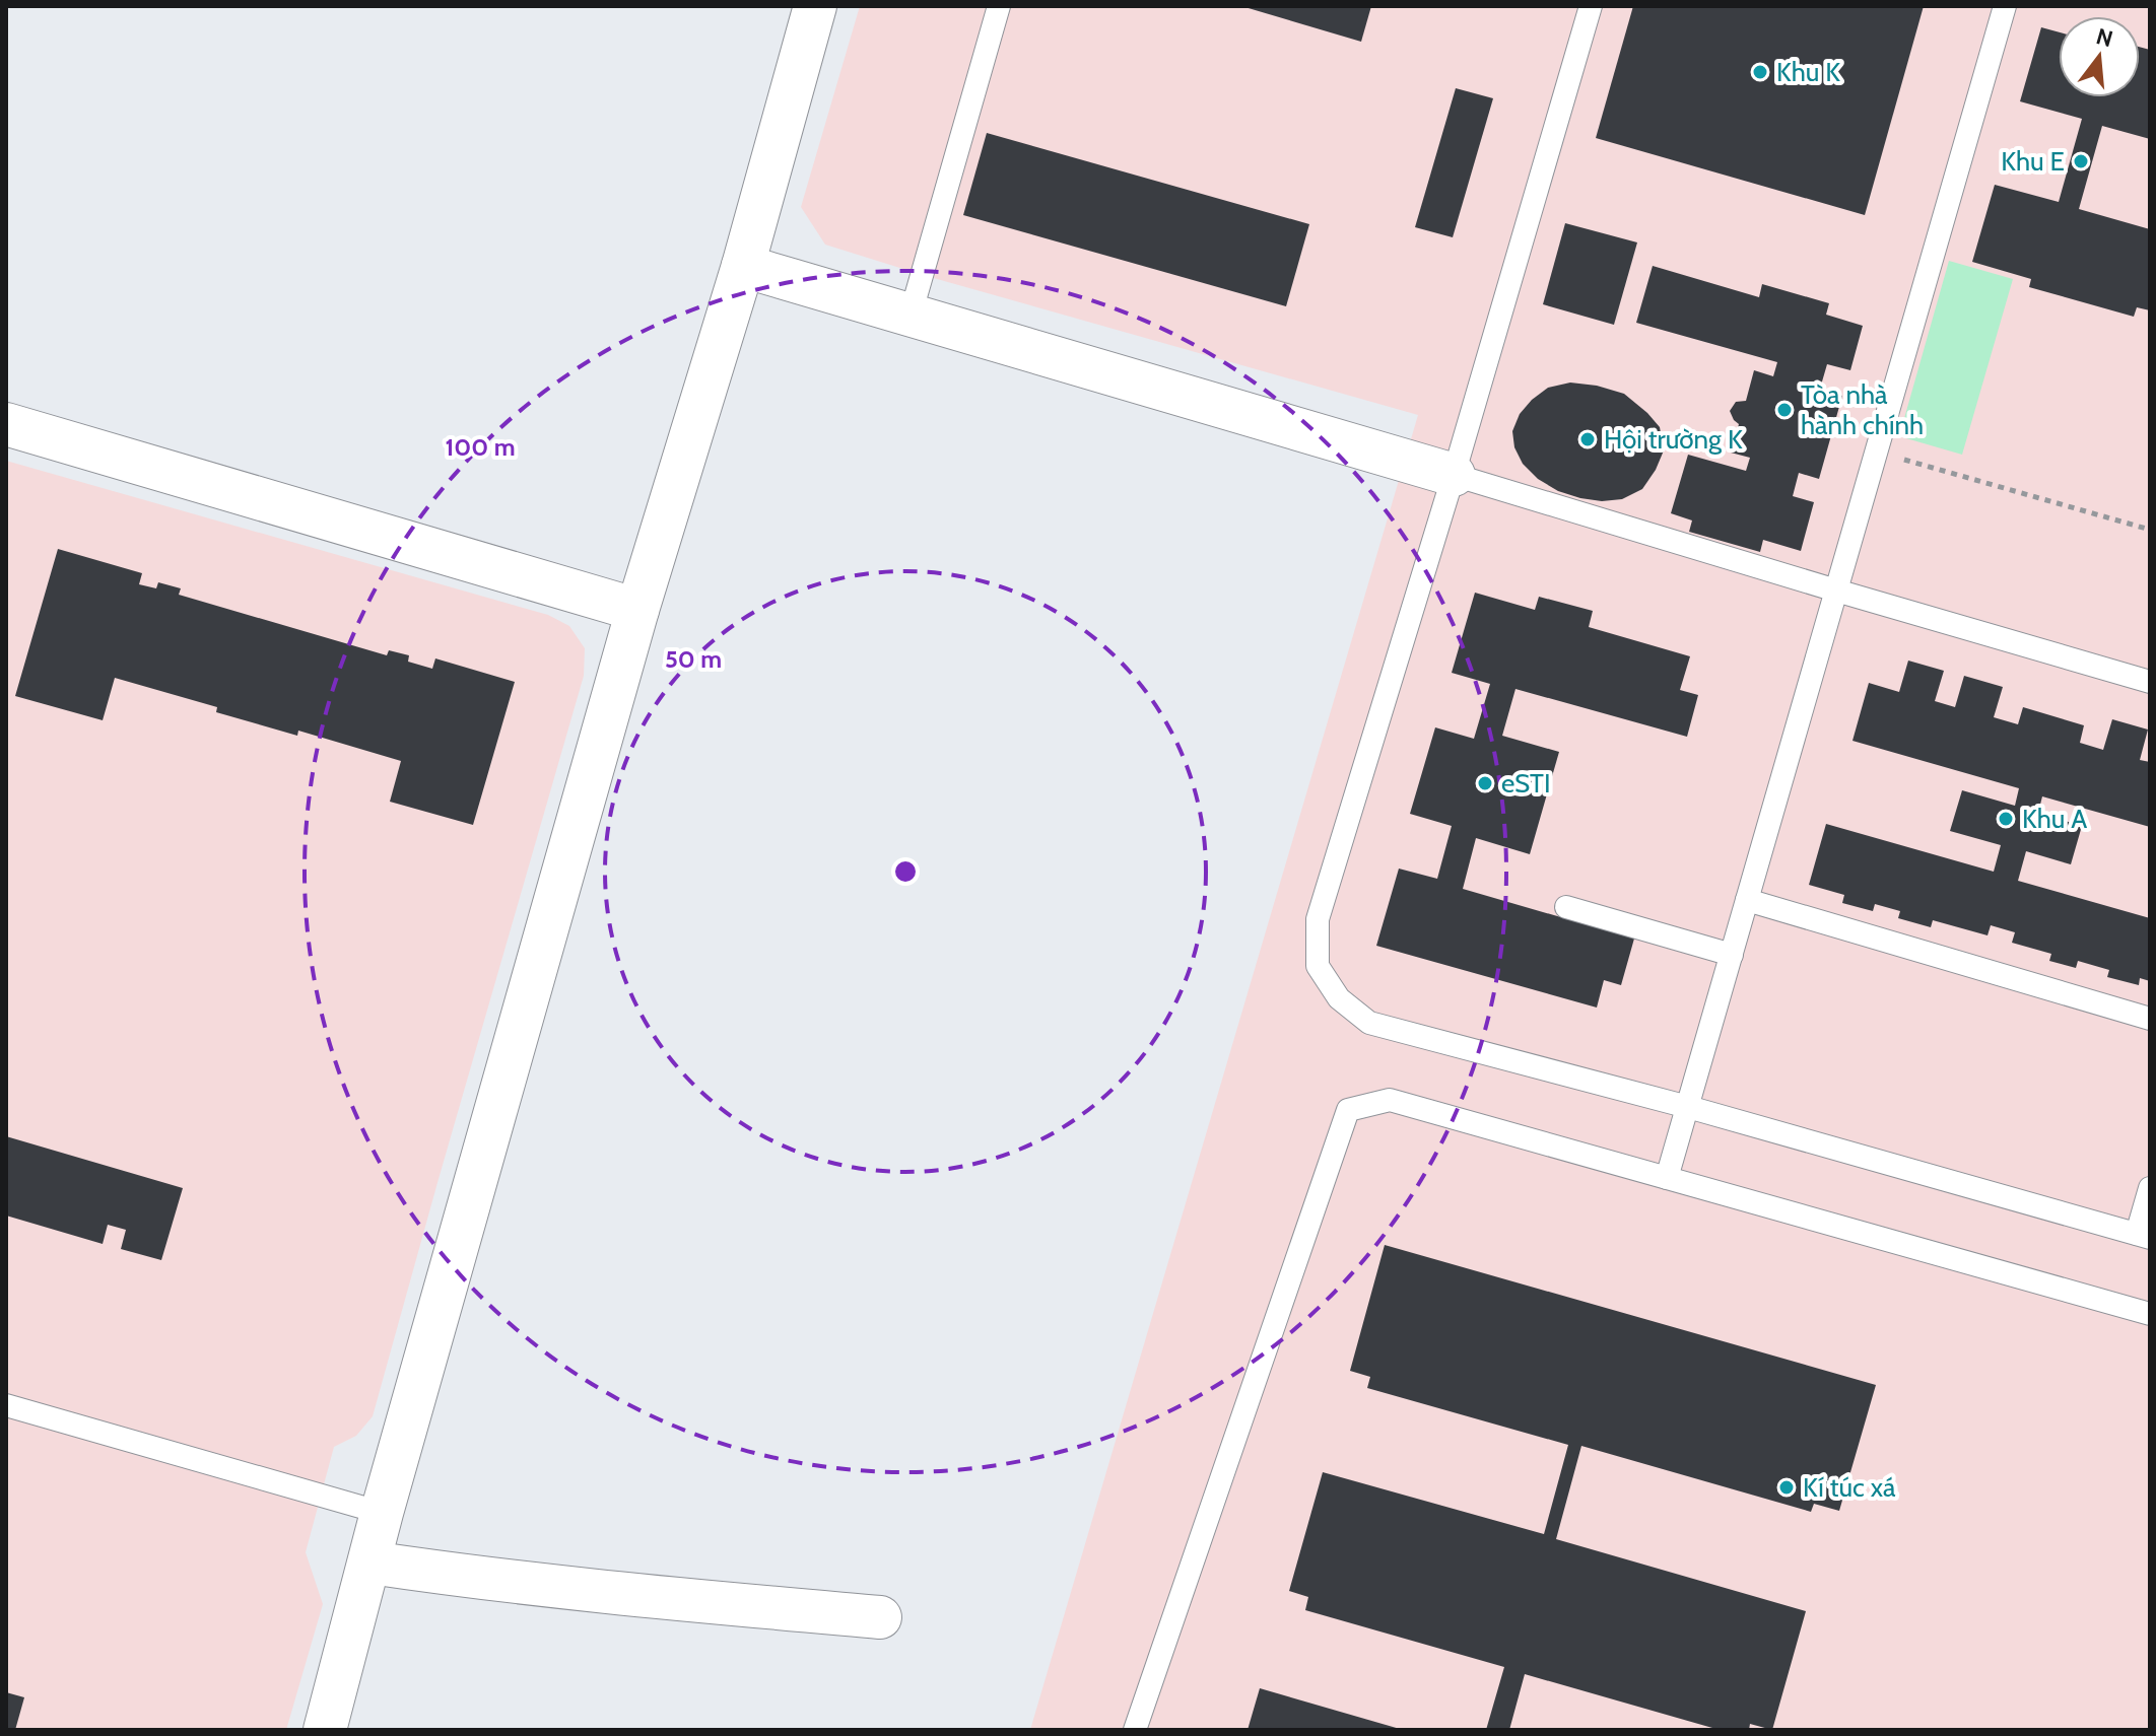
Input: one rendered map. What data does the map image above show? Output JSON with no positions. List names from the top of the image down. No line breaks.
{"places":["Khu K","Khu E","Tòa nhà hành chính","Hội trường K","eSTI","Khu A","Kí túc xá"],"north":"top","rings":["100 m","50 m"]}
